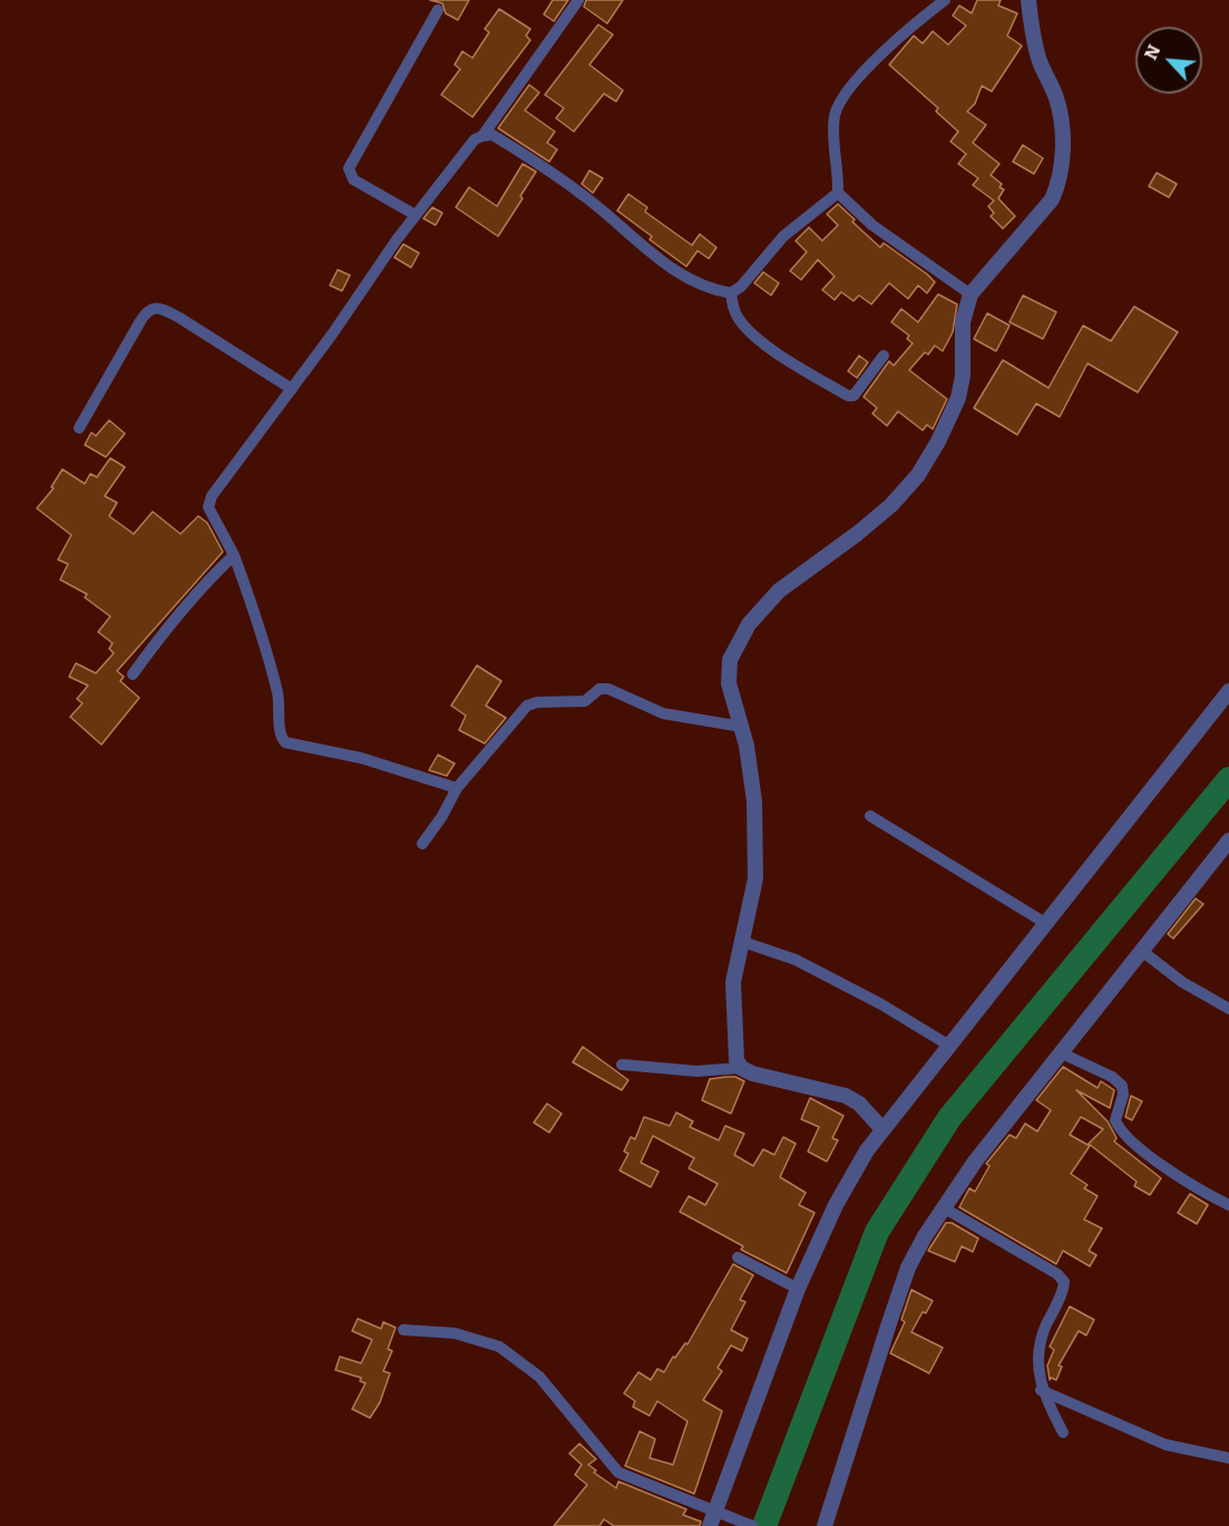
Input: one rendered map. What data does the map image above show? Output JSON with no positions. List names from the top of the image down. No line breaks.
{"north":"top left"}
